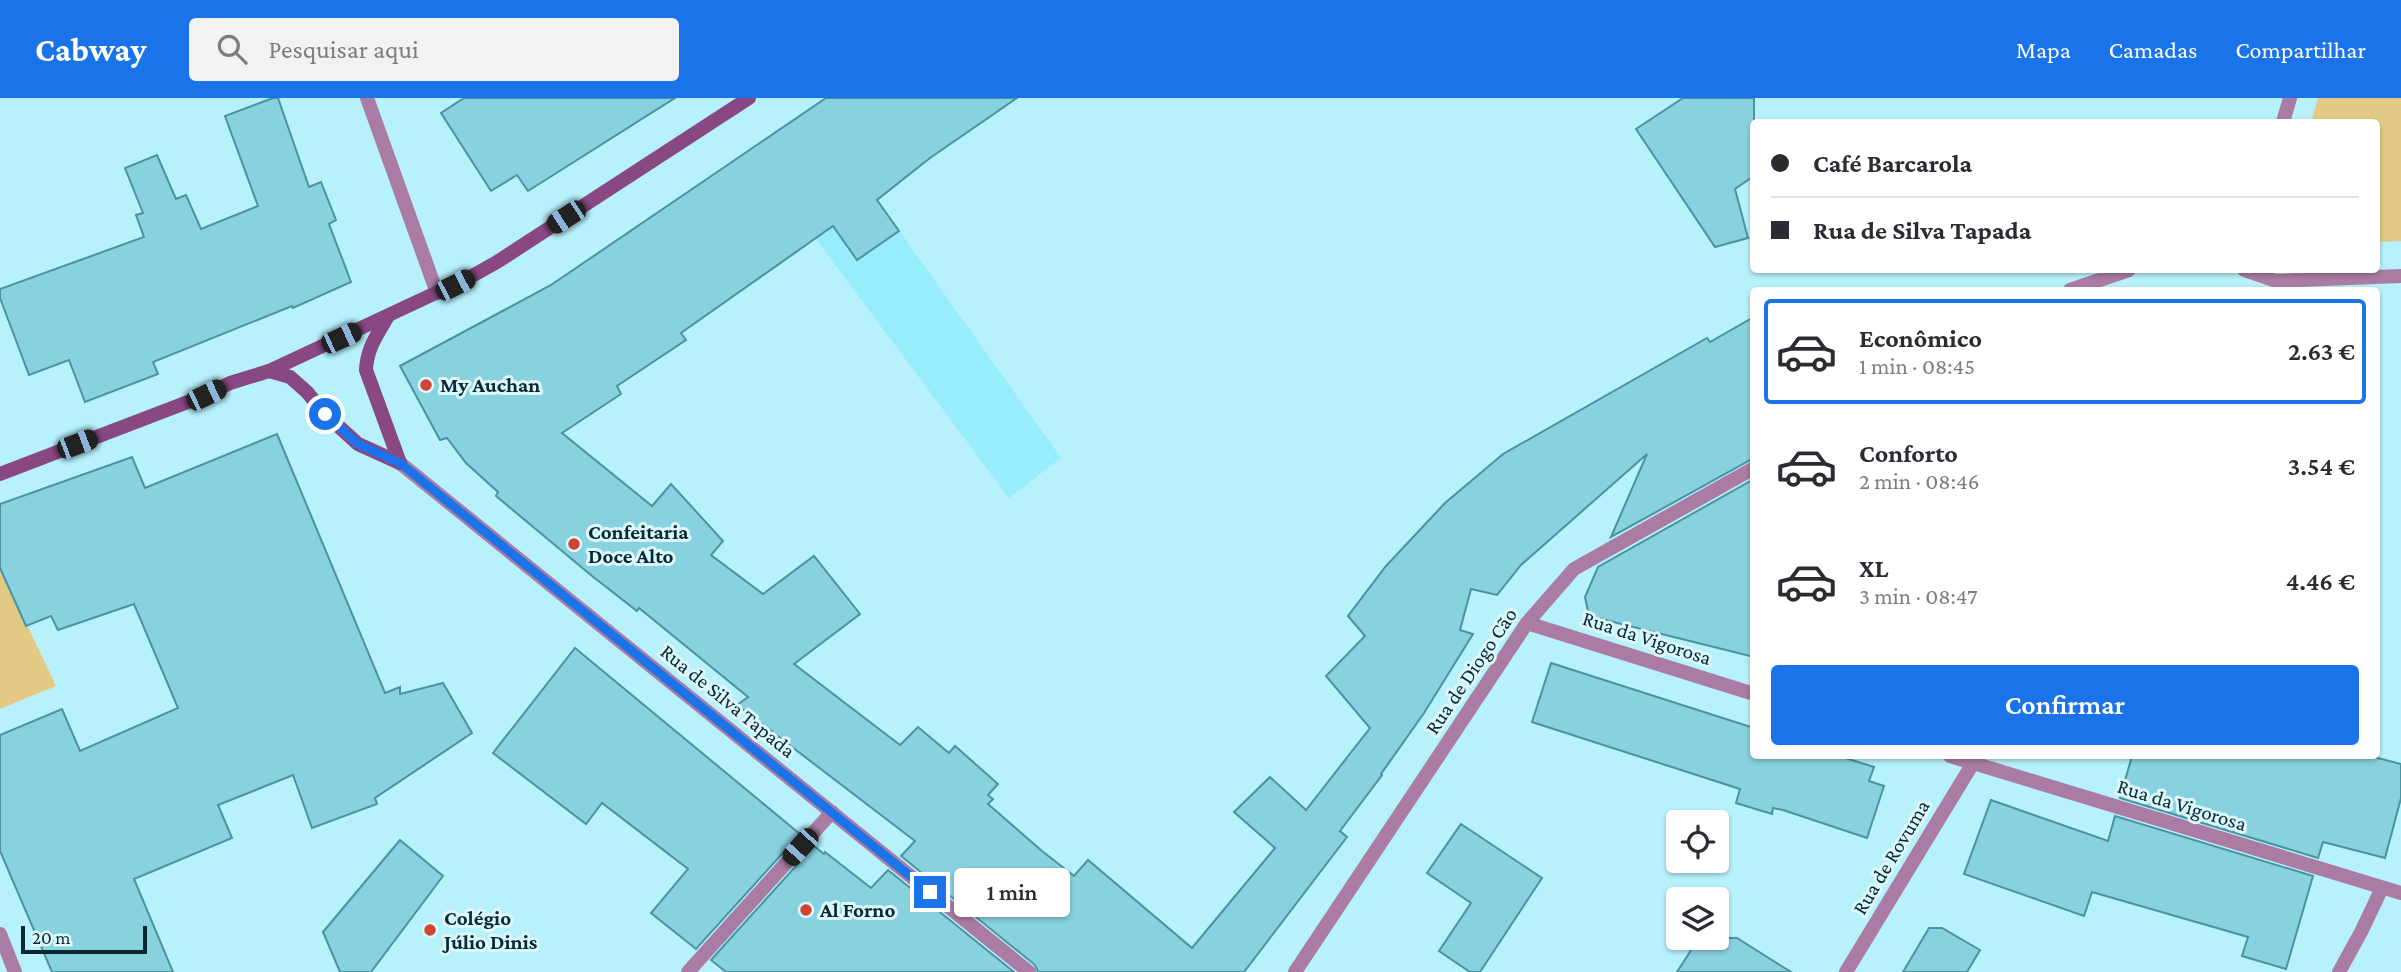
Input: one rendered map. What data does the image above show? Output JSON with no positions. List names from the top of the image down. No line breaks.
{"streets":{"street":["Rua da Vigorosa","Rua de Diogo Cão","Rua de Silva Tapada","Rua de Rovuma"]},"crossings":[["Rua da Vigorosa","Rua de Diogo Cão"],["Rua da Vigorosa","Rua de Rovuma"]],"places":["My Auchan","Confeitaria Doce Alto","Al Forno","Colégio Júlio Dinis"],"scale_bar":"20 m","page":{"header":"Cabway","search":"Pesquisar aqui","nav":["Mapa","Camadas","Compartilhar"],"banner":["Café Barcarola","Rua de Silva Tapada"],"list":[{"name":"Econômico","note":"1 min · 08:45","value":"2.63 €"},{"name":"Conforto","note":"2 min · 08:46","value":"3.54 €"},{"name":"XL","note":"3 min · 08:47","value":"4.46 €"}],"buttons":"Confirmar","bubble":"1 min","scale":"20 m"}}
